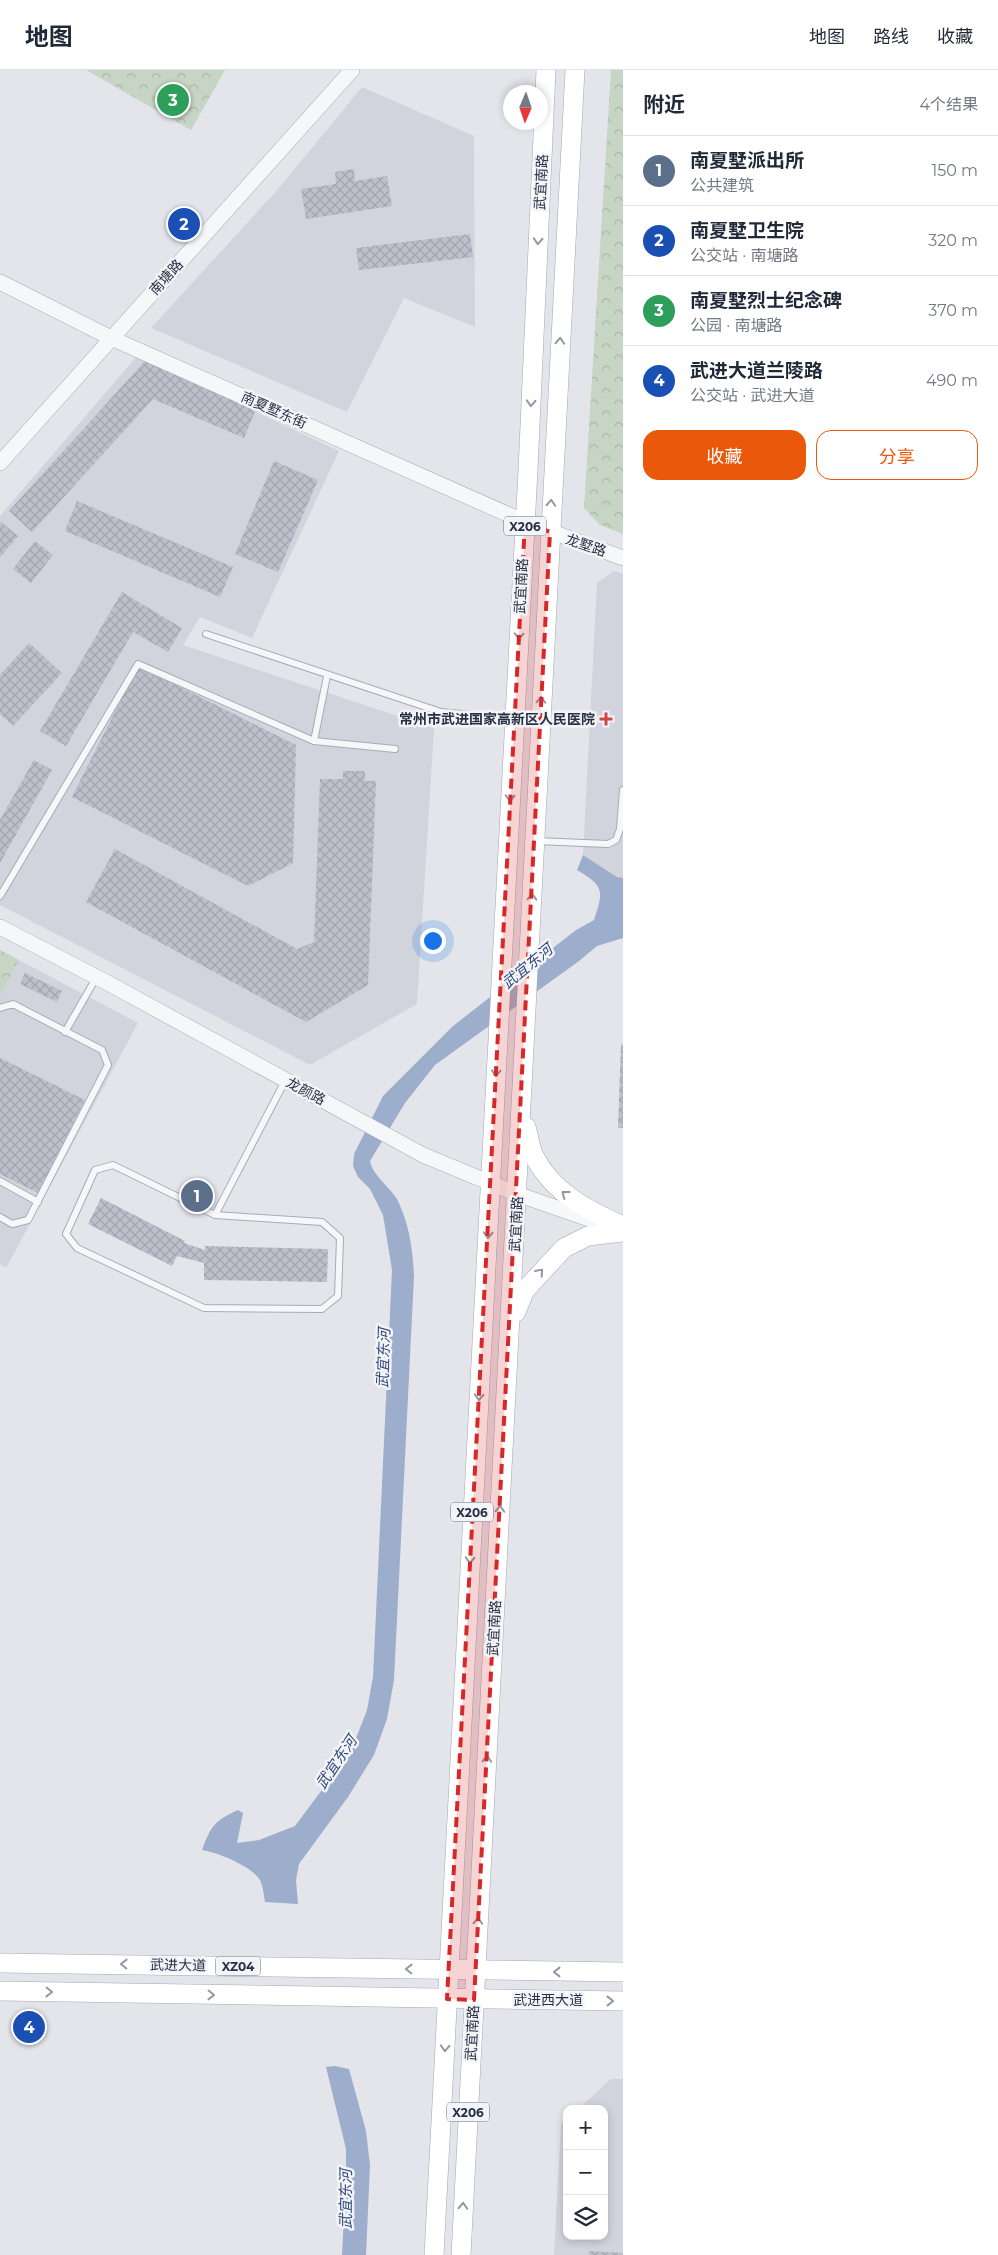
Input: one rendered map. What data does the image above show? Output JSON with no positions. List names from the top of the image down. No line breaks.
{"streets":{"main road":["武宜南路","X206","武进大道","XZ04","武进西大道"],"street":["南塘路","南夏墅东街","龙墅路","龙颜路"]},"crossings":[["武宜南路","南夏墅东街"],["武宜南路","龙墅路"],["武宜南路","龙颜路"],["武宜南路","武进大道"],["武宜南路","武进西大道"],["南塘路","南夏墅东街"],["南夏墅东街","龙墅路"],["武进大道","武进西大道"]],"water":["武宜东河"],"places":{"health":["常州市武进国家高新区人民医院"]},"north":"bottom","page":{"header":"地图","nav":["地图","路线","收藏"],"heading":["附近","4个结果"],"pins":["3","2","1","4"],"list":[{"mark":"1","name":"南夏墅派出所","note":"公共建筑","value":"150 m"},{"mark":"2","name":"南夏墅卫生院","note":"公交站 · 南塘路","value":"320 m"},{"mark":"3","name":"南夏墅烈士纪念碑","note":"公园 · 南塘路","value":"370 m"},{"mark":"4","name":"武进大道兰陵路","note":"公交站 · 武进大道","value":"490 m"}],"buttons":["收藏","分享"],"map_buttons":["+","−"]}}
